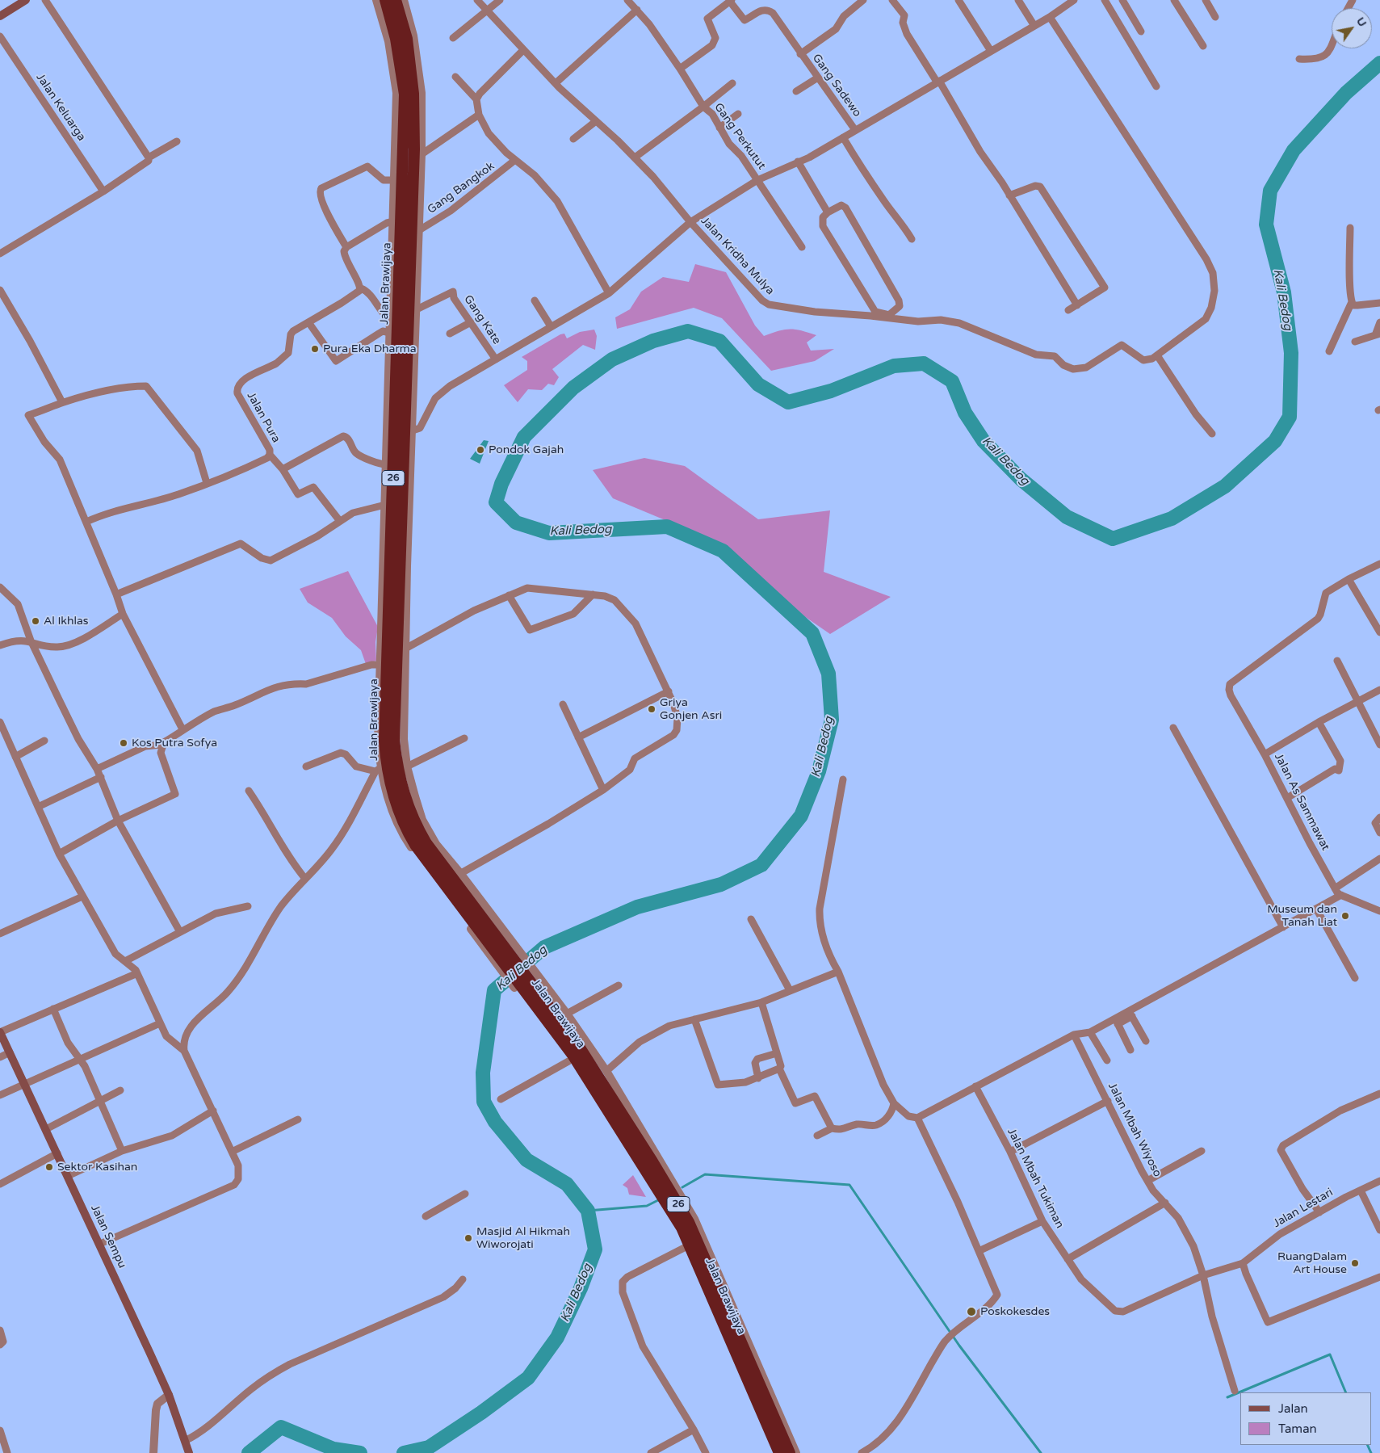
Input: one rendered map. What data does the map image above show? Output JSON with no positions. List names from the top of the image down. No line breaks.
{"streets":{"highway":["Jalan Brawijaya","26"],"main road":["Jalan Sempu"],"street":["Gang Sadewo","Jalan Keluarga","Gang Perkutut","Gang Bangkok","Jalan Kridha Mulya","Gang Kate","Jalan Pura","Jalan As Sammawat","Jalan Mbah Wiyoso","Jalan Mbah Tukiman","Jalan Lestari"]},"crossings":[["Jalan Mbah Wiyoso","Jalan Mbah Tukiman"]],"water":["Kali Bedog"],"places":["Pura Eka Dharma","Pondok Gajah","Al Ikhlas","Griya Gonjen Asri","Kos Putra Sofya","Museum dan Tanah Liat","Sektor Kasihan","Masjid Al Hikmah Wiworojati","RuangDalam Art House","Poskokesdes"],"legend":["Jalan","Taman"],"north":"top right"}
